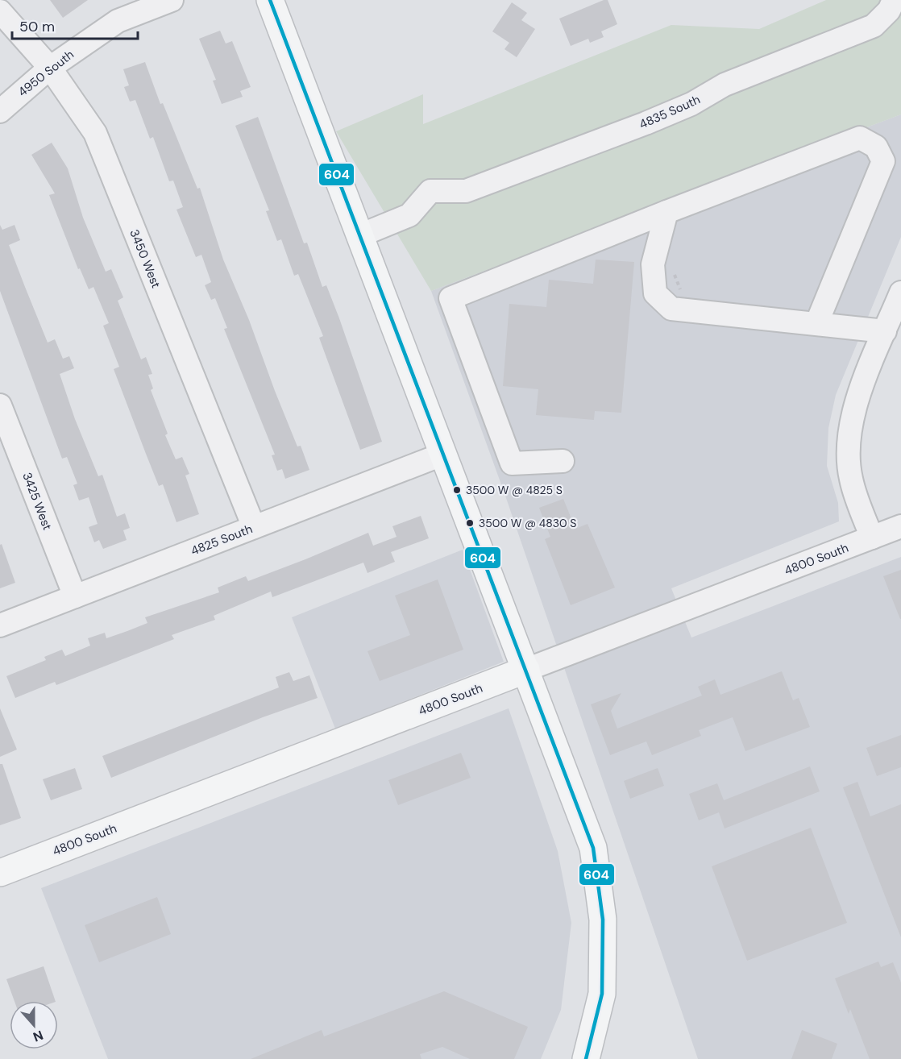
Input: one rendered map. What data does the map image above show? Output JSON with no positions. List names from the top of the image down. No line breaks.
{"streets":{"main road":["4800 South"],"street":["4950 South","4835 South","3450 West","3425 West","4825 South"]},"crossings":[["4950 South","3450 West"],["3450 West","4825 South"],["3425 West","4825 South"]],"places":["3500 W @ 4825 S","3500 W @ 4830 S"],"lines":["transit line 604"],"scale_bar":"50 m","north":"bottom"}
